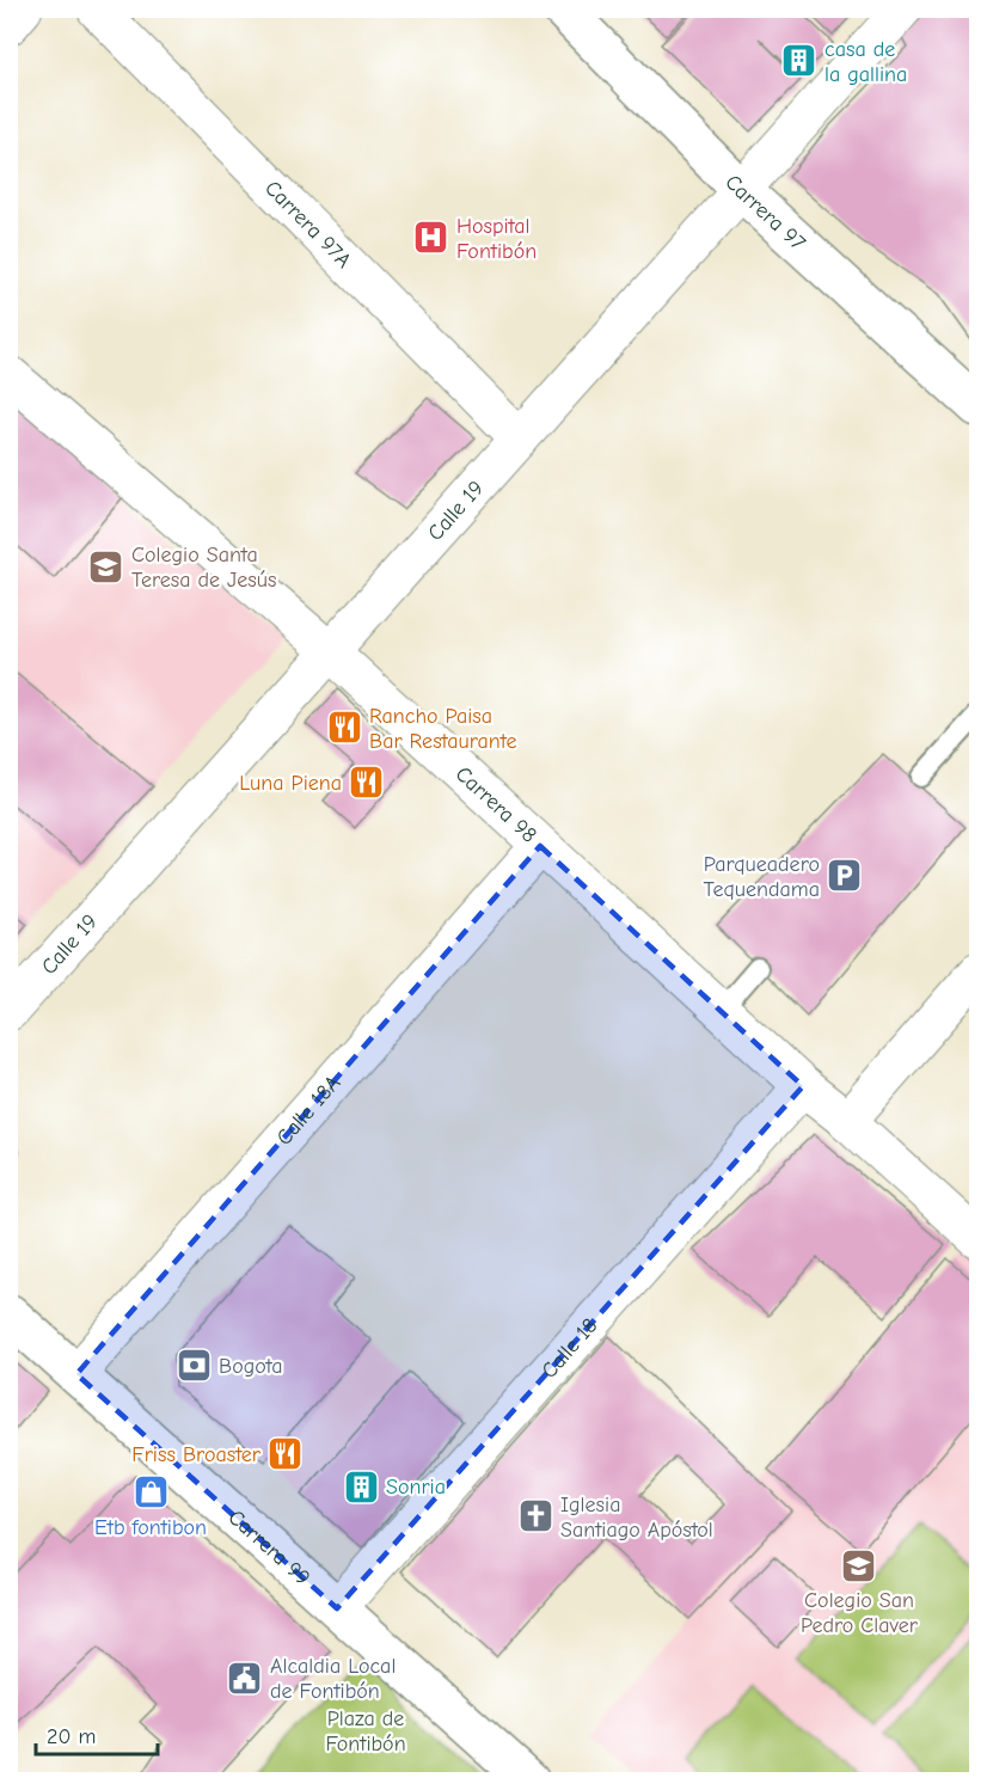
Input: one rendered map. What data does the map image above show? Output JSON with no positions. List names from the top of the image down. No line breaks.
{"streets":{"main road":["Carrera 97","Carrera 99"],"street":["Carrera 97A","Calle 19","Carrera 98","Calle 18A","Calle 18"]},"crossings":[["Carrera 97","Calle 19"],["Carrera 97A","Calle 19"],["Calle 19","Carrera 98"],["Carrera 98","Calle 18A"],["Carrera 98","Calle 18"],["Calle 18A","Carrera 99"],["Calle 18","Carrera 99"]],"parks":["Plaza de Fontibón"],"places":{"building":["casa de la gallina","Sonria"],"hospital":["Hospital Fontibón"],"school or university":["Colegio Santa Teresa de Jesús","Colegio San Pedro Claver"],"restaurant":["Rancho Paisa Bar Restaurante","Luna Piena","Friss Broaster"],"parking":["Parqueadero Tequendama"],"bank":["Bogota"],"shop":["Etb fontibon"],"church":["Iglesia Santiago Apóstol"],"public building":["Alcaldia Local de Fontibón"]},"scale_bar":"20 m"}
